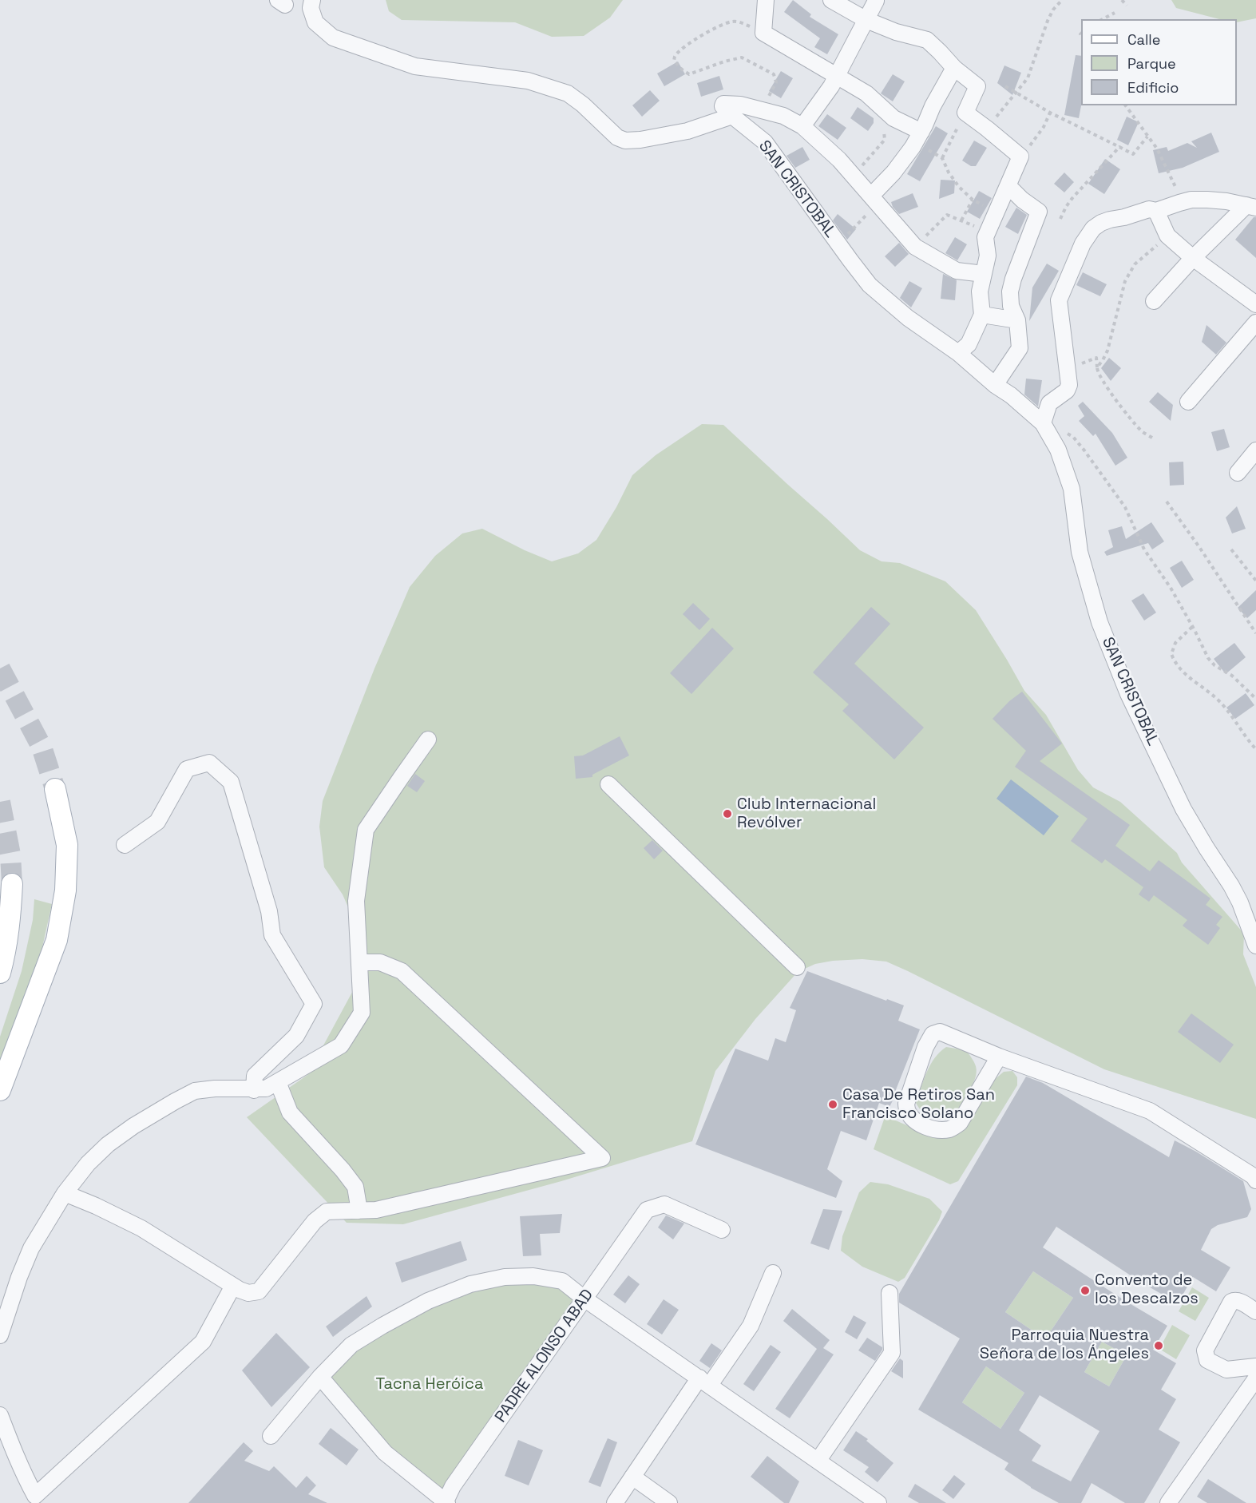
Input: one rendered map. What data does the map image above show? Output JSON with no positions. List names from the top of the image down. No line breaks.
{"streets":{"street":["SAN CRISTOBAL","PADRE ALONSO ABAD"]},"parks":["Tacna Heróica"],"places":["Club Internacional Revólver","Casa De Retiros San Francisco Solano","Convento de los Descalzos","Parroquia Nuestra Señora de los Ángeles"],"legend":["Calle","Parque","Edificio"]}
